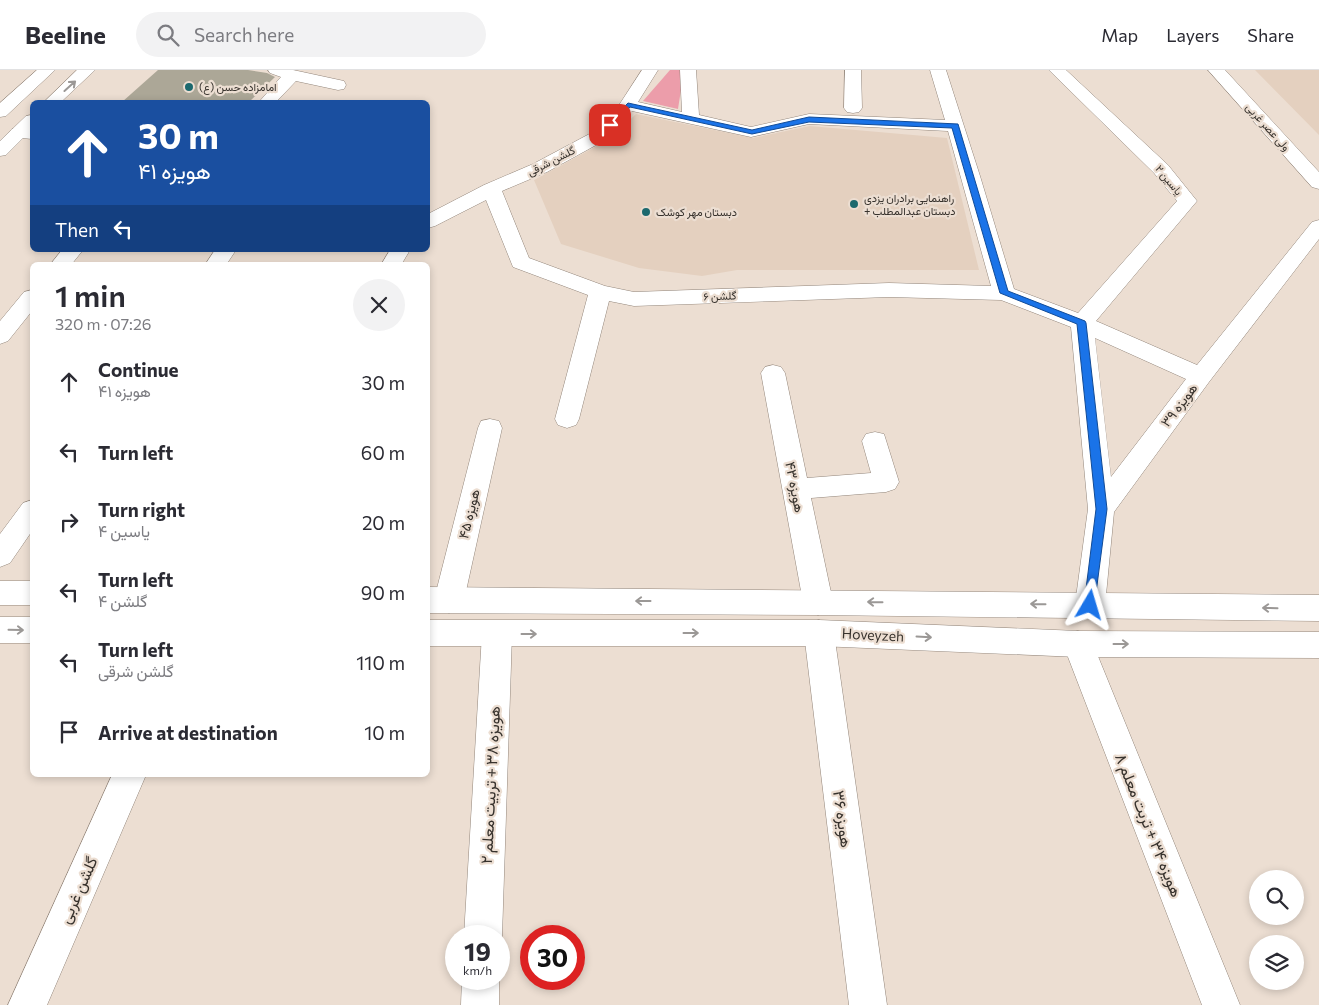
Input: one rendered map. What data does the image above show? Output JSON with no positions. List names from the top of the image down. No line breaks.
{"streets":{"street":["ولی عصر غربی","گلشن شرقی","یاسین ۲","گلشن ۶","هویزه ۳۹","هویزه ۴۳","هویزه ۴۵","Hoveyzeh","هویزه ۳۸ + تربیت معلم ۲","هویزه ۳۶","هویزه ۳۴ + تربت معلم ۸","گلشن غربی"]},"crossings":[["گلشن شرقی","گلشن ۶"],["یاسین ۲","گلشن ۶"],["گلشن ۶","هویزه ۳۹"],["هویزه ۴۳","Hoveyzeh"],["هویزه ۴۳","هویزه ۳۶"],["هویزه ۴۵","Hoveyzeh"],["Hoveyzeh","هویزه ۳۸ + تربیت معلم ۲"],["Hoveyzeh","هویزه ۳۶"],["Hoveyzeh","هویزه ۳۴ + تربت معلم ۸"]],"places":["امامزاده حسن (ع)","راهنمایی برادران یزدی + دبستان عبدالمطلب","دبستان مهر کوشک"],"page":{"header":"Beeline","search":"Search here","nav":["Map","Layers","Share"],"turn":["30 m","هویزه ۴۱"],"then":"Then","heading":["1 min","320 m · 07:26"],"list":[{"name":"Continue","note":"هویزه ۴۱","value":"30 m"},{"name":"Turn left","value":"60 m"},{"name":"Turn right","note":"یاسین ۴","value":"20 m"},{"name":"Turn left","note":"گلشن ۴","value":"90 m"},{"name":"Turn left","note":"گلشن شرقی","value":"110 m"},{"name":"Arrive at destination","value":"10 m"}],"speed":"19 km/h","limit":"30"}}
